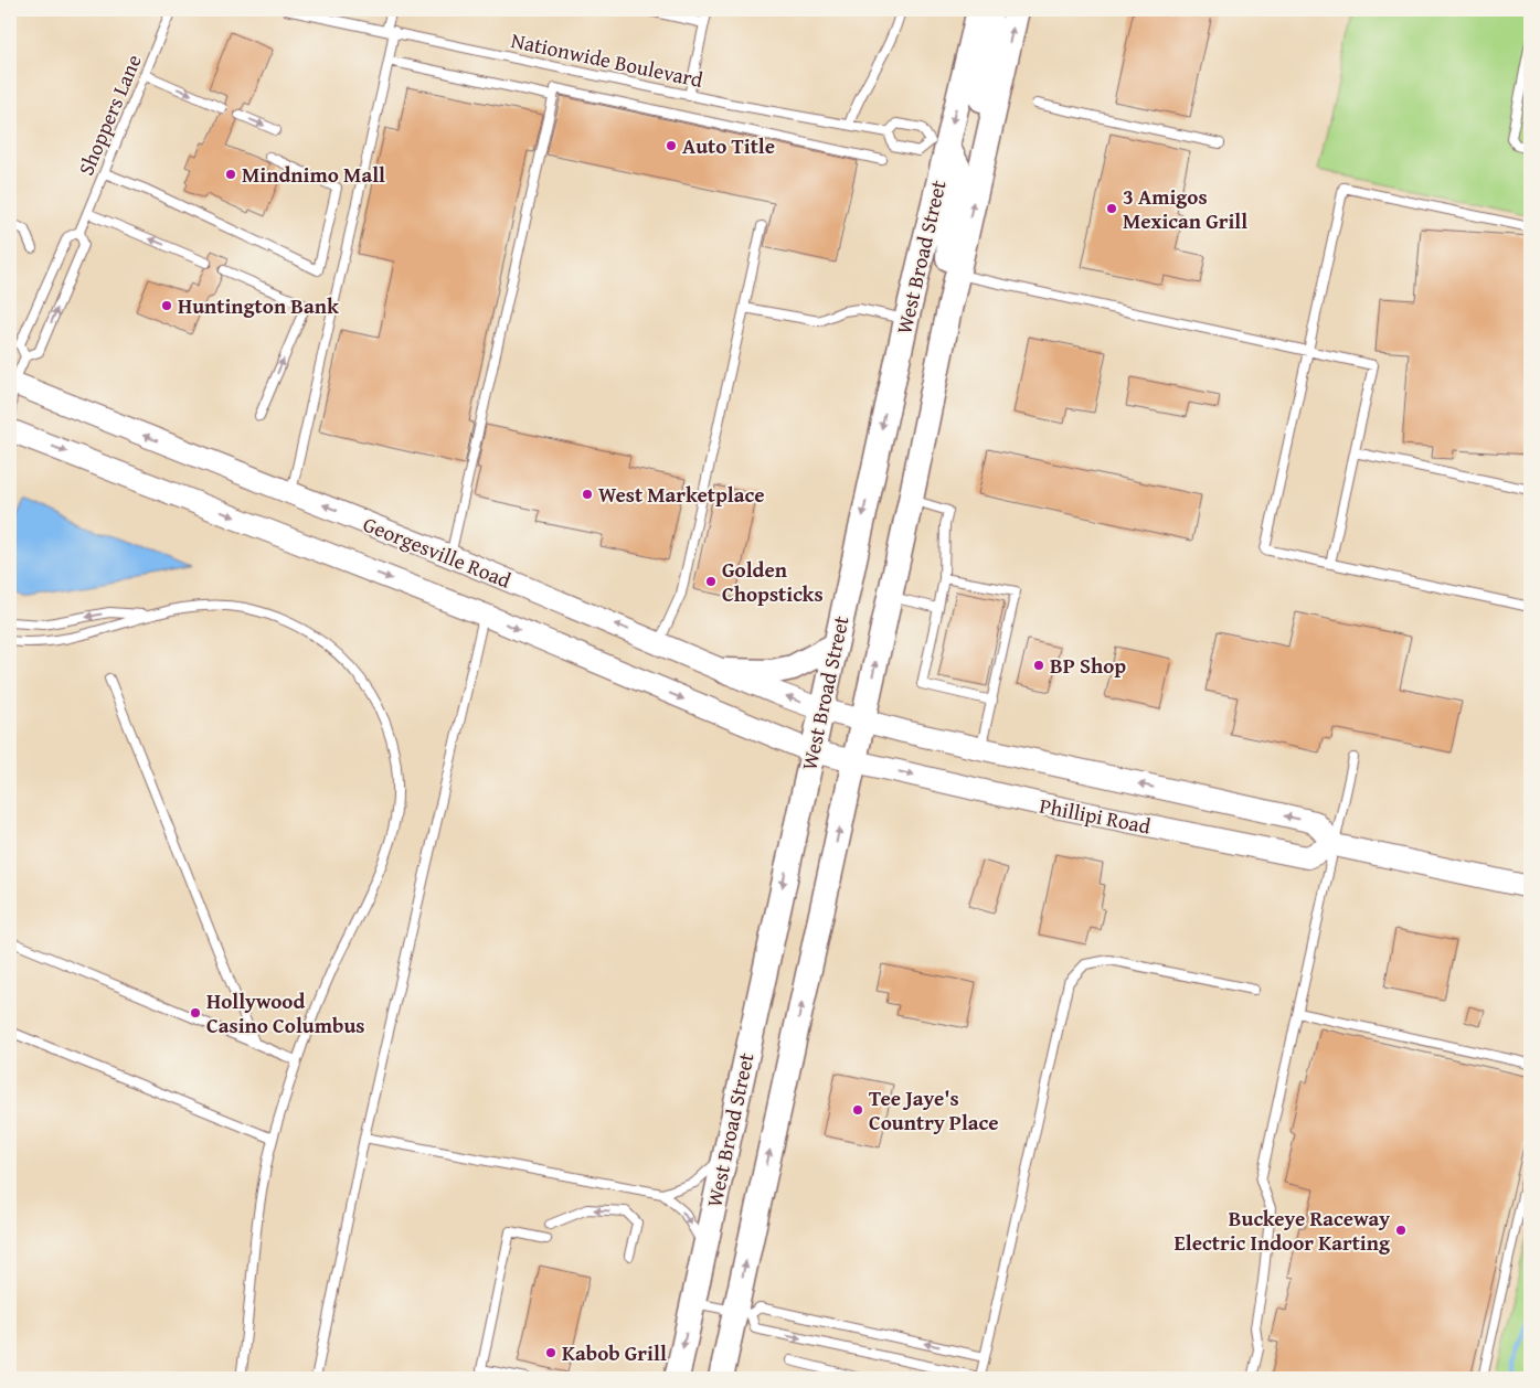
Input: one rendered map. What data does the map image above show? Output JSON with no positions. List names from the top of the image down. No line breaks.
{"streets":{"main road":["West Broad Street","Georgesville Road","Phillipi Road"],"lane":["Nationwide Boulevard","Shoppers Lane"]},"crossings":[["Nationwide Boulevard","West Broad Street"],["Shoppers Lane","Georgesville Road"],["West Broad Street","Georgesville Road"],["West Broad Street","Phillipi Road"],["Georgesville Road","Phillipi Road"]],"places":["Auto Title","Mindnimo Mall","3 Amigos Mexican Grill","Huntington Bank","West Marketplace","Golden Chopsticks","BP Shop","Hollywood Casino Columbus","Tee Jaye's Country Place","Buckeye Raceway Electric Indoor Karting","Kabob Grill"]}
